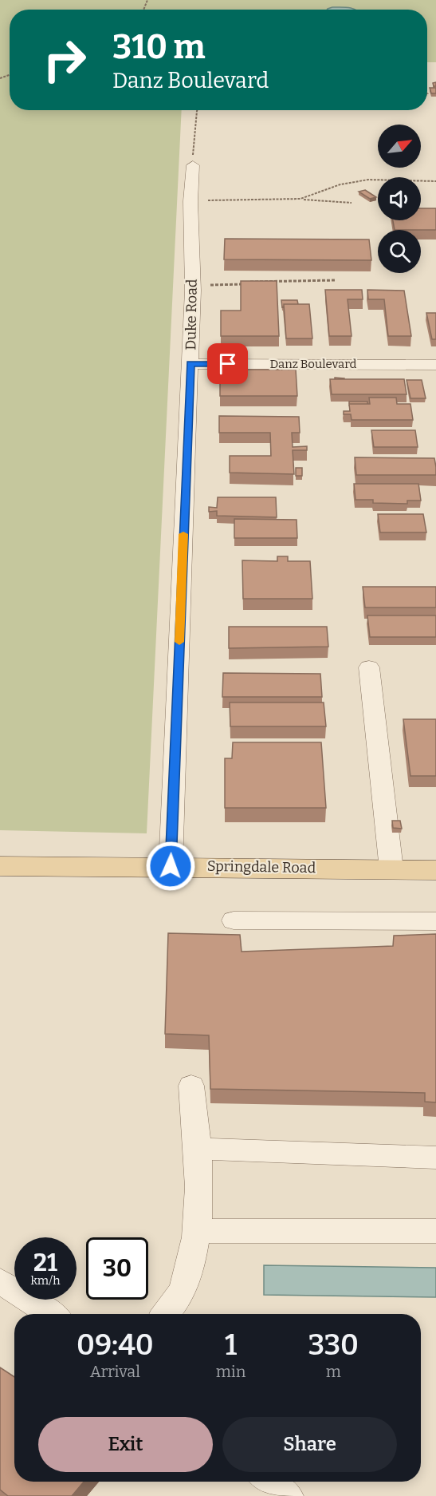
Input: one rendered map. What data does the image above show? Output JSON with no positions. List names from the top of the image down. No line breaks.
{"streets":{"main road":["Springdale Road"],"street":["Duke Road","Danz Boulevard"]},"crossings":[["Duke Road","Danz Boulevard"],["Duke Road","Springdale Road"]],"north":"top right","page":{"turn":["310 m","Danz Boulevard"],"speed":"21 km/h","limit":"30","eta":["09:40","Arrival","1","min","330","m"],"buttons":["Exit","Share"]}}
